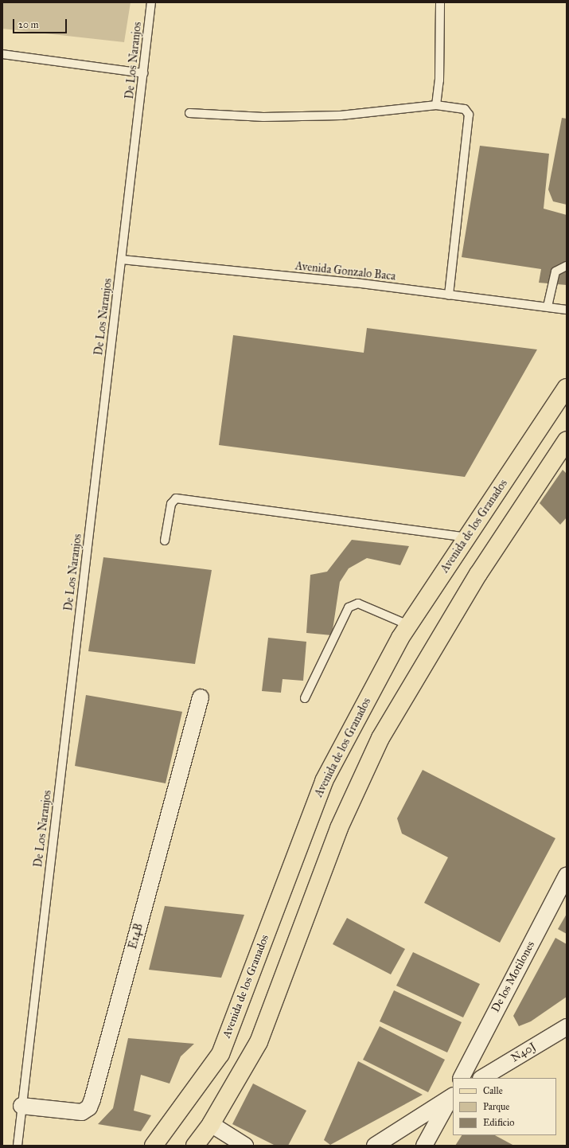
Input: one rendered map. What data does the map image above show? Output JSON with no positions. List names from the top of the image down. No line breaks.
{"streets":{"main road":["Avenida de los Granados"],"street":["E14B","De los Motilones","N40J"],"lane":["De Los Naranjos","Avenida Gonzalo Baca"]},"crossings":[["De Los Naranjos","Avenida Gonzalo Baca"],["De Los Naranjos","E14B"]],"legend":["Calle","Parque","Edificio"],"scale_bar":"20 m"}
